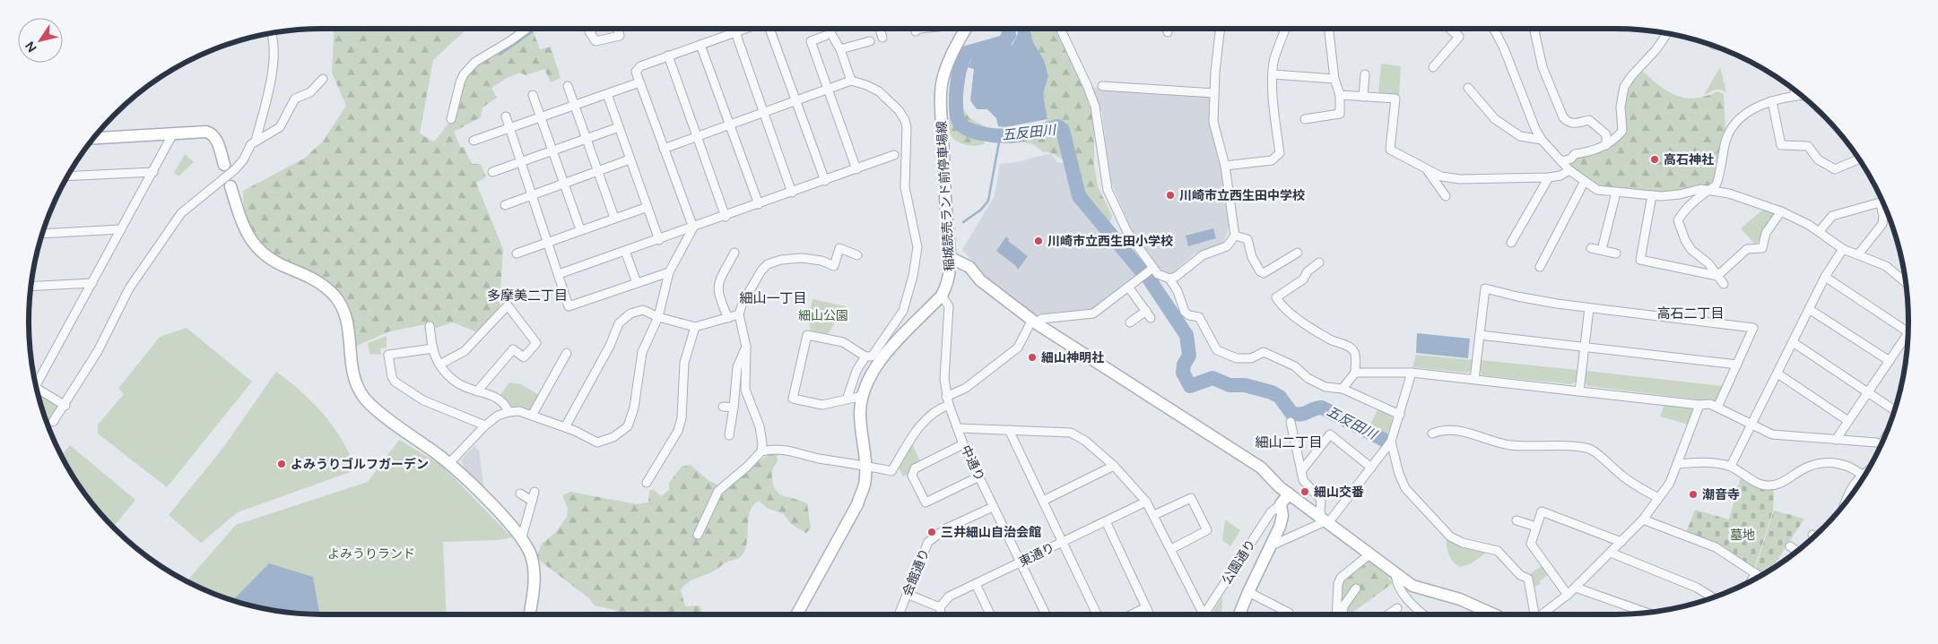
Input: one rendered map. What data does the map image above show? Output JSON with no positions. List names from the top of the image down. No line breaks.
{"streets":{"street":["稲城読売ランド前停車場線","中通り","東通り","公園通り","会館通り"]},"crossings":[["稲城読売ランド前停車場線","中通り"],["中通り","東通り"],["中通り","会館通り"]],"districts":["多摩美二丁目","細山一丁目","高石二丁目","細山二丁目"],"water":["五反田川"],"parks":["細山公園","墓地","よみうりランド"],"places":["高石神社","川崎市立西生田中学校","川崎市立西生田小学校","細山神明社","よみうりゴルフガーデン","細山交番","潮音寺","三井細山自治会館"],"north":"bottom left"}
